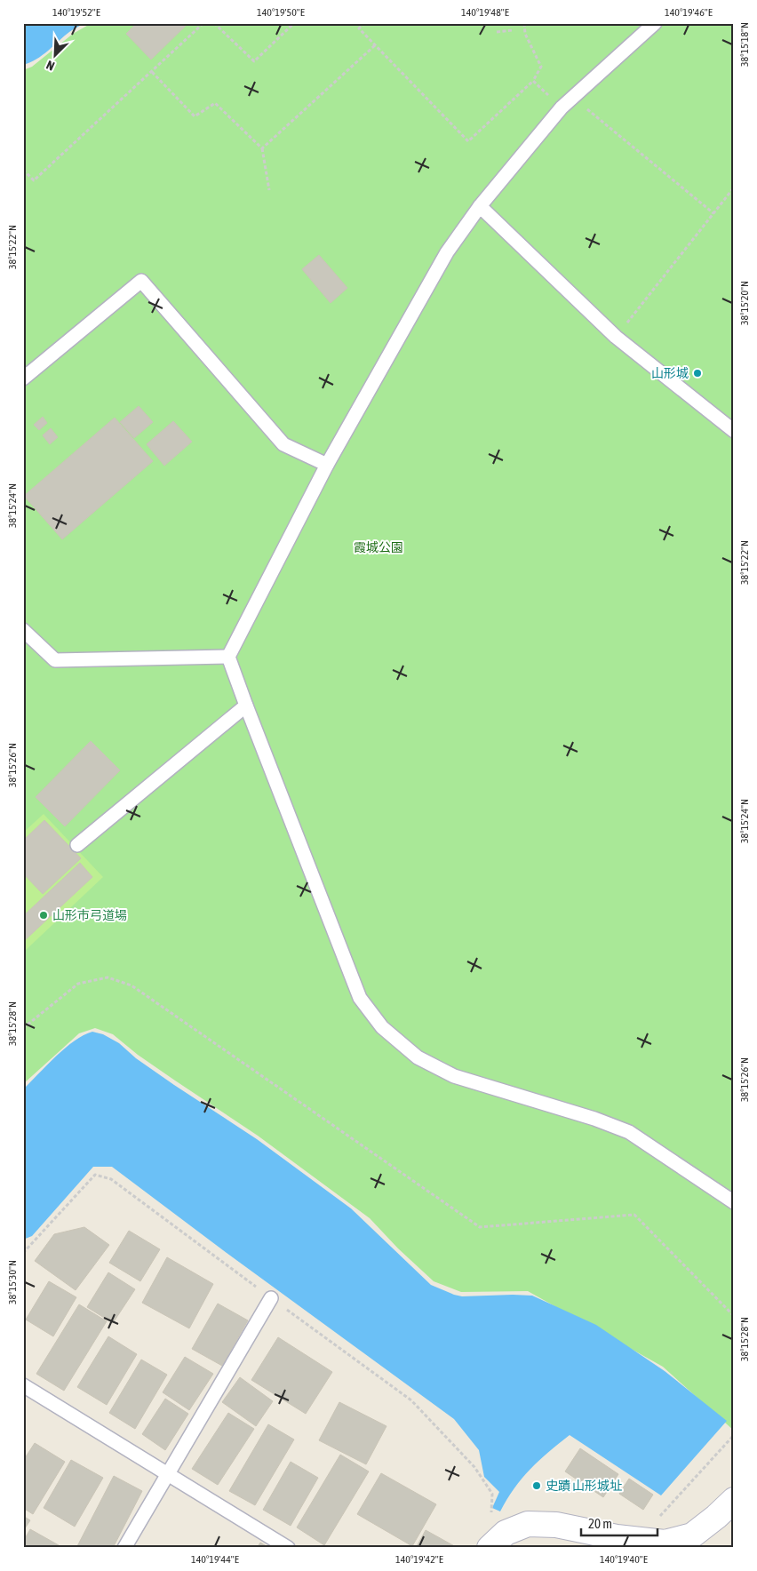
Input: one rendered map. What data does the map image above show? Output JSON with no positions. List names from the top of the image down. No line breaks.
{"parks":["霞城公園"],"places":["山形城","山形市弓道場","史蹟 山形城址"],"scale_bar":"20 m","north":"bottom left","coordinates":["140°19'52\"E","140°19'50\"E","140°19'48\"E","140°19'46\"E","38°15'18\"N","38°15'22\"N","38°15'20\"N","38°15'24\"N","38°15'26\"N","38°15'28\"N","38°15'30\"N","140°19'44\"E","140°19'42\"E","140°19'40\"E"]}
